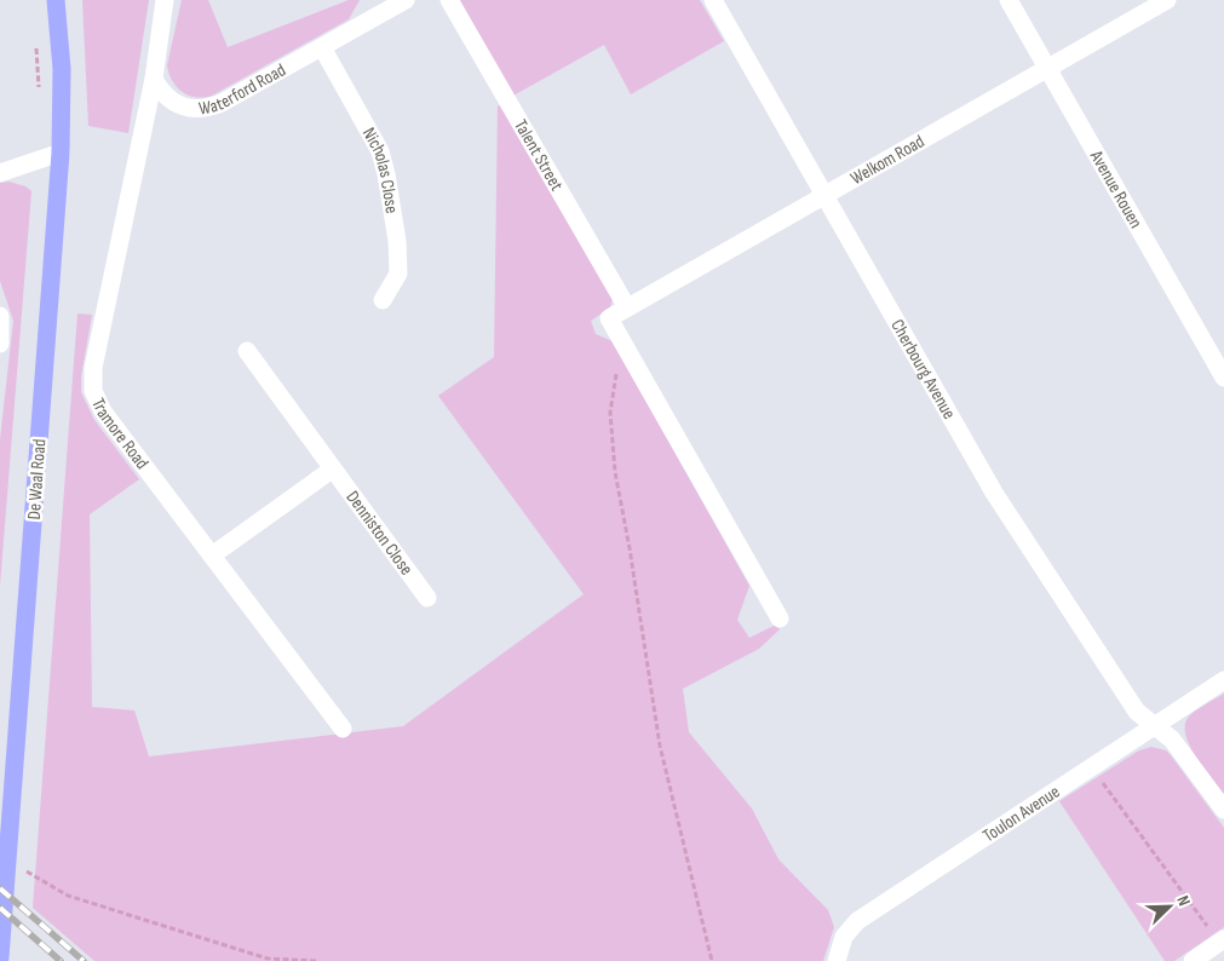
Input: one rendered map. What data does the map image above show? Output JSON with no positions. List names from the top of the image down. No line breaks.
{"streets":{"main road":["De Waal Road"],"street":["Waterford Road","Talent Street","Welkom Road","Nicholas Close","Avenue Rouen","Cherbourg Avenue","Tramore Road","Denniston Close","Toulon Avenue"]},"crossings":[["Waterford Road","Nicholas Close"],["Waterford Road","Tramore Road"],["Talent Street","Welkom Road"],["Welkom Road","Avenue Rouen"],["Welkom Road","Cherbourg Avenue"],["Cherbourg Avenue","Toulon Avenue"]],"north":"top right"}
